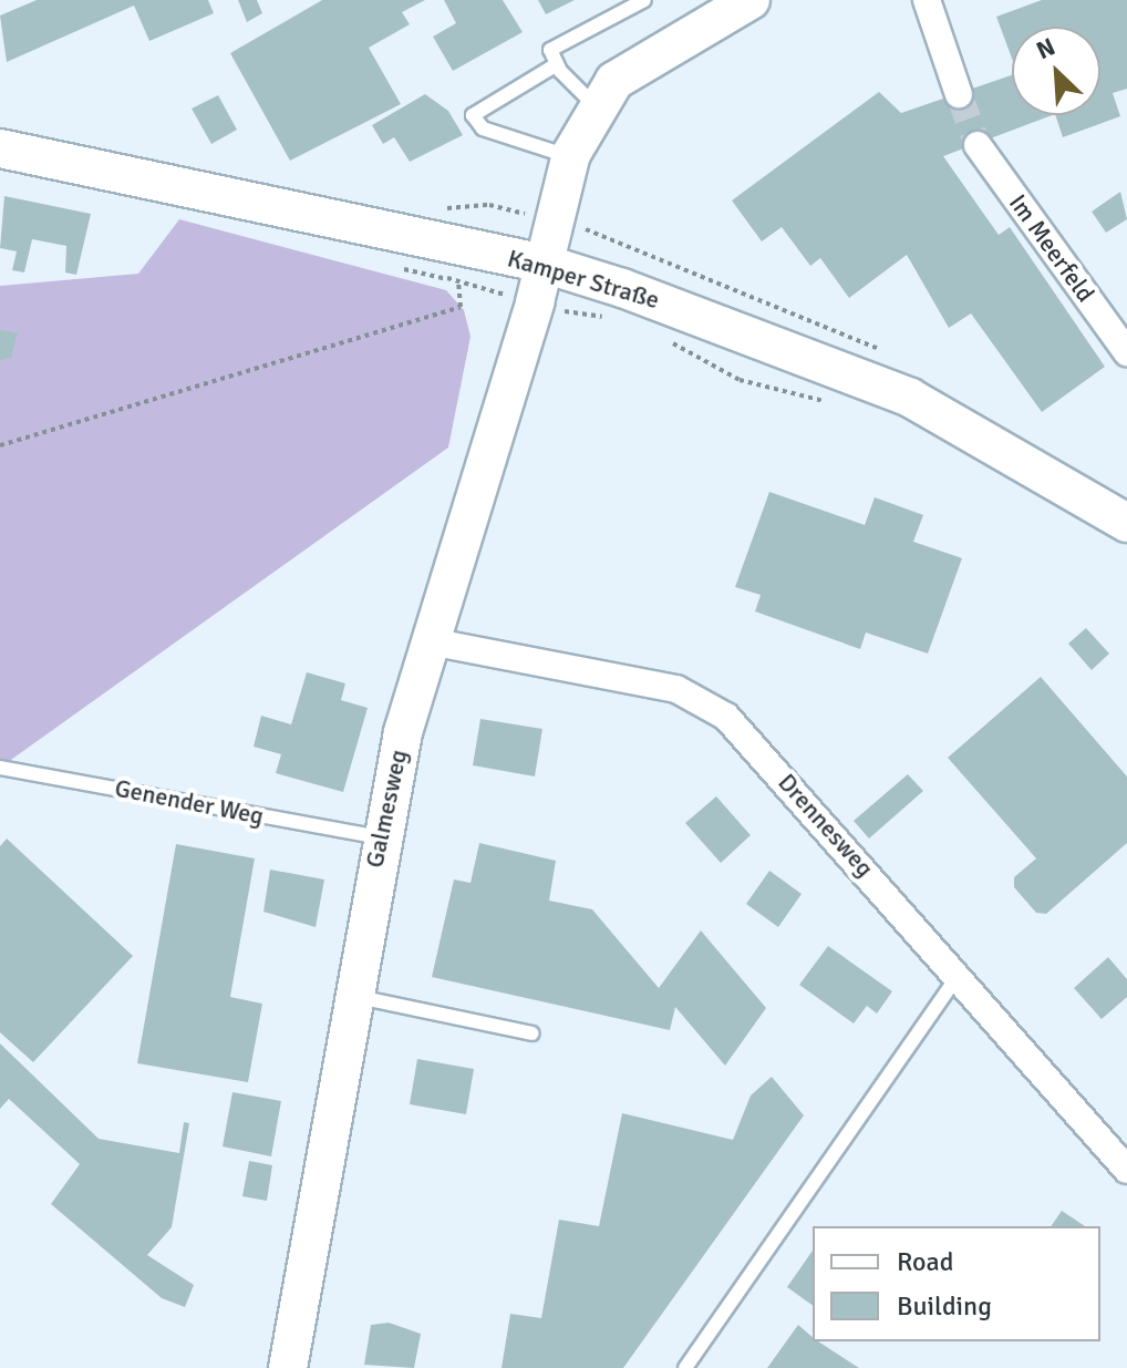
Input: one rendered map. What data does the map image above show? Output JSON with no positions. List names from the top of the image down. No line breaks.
{"streets":{"street":["Im Meerfeld","Kamper Straße","Galmesweg","Drennesweg"],"lane":["Genender Weg"]},"crossings":[["Kamper Straße","Galmesweg"],["Genender Weg","Galmesweg"],["Galmesweg","Drennesweg"]],"legend":["Road","Building"],"north":"top left"}
